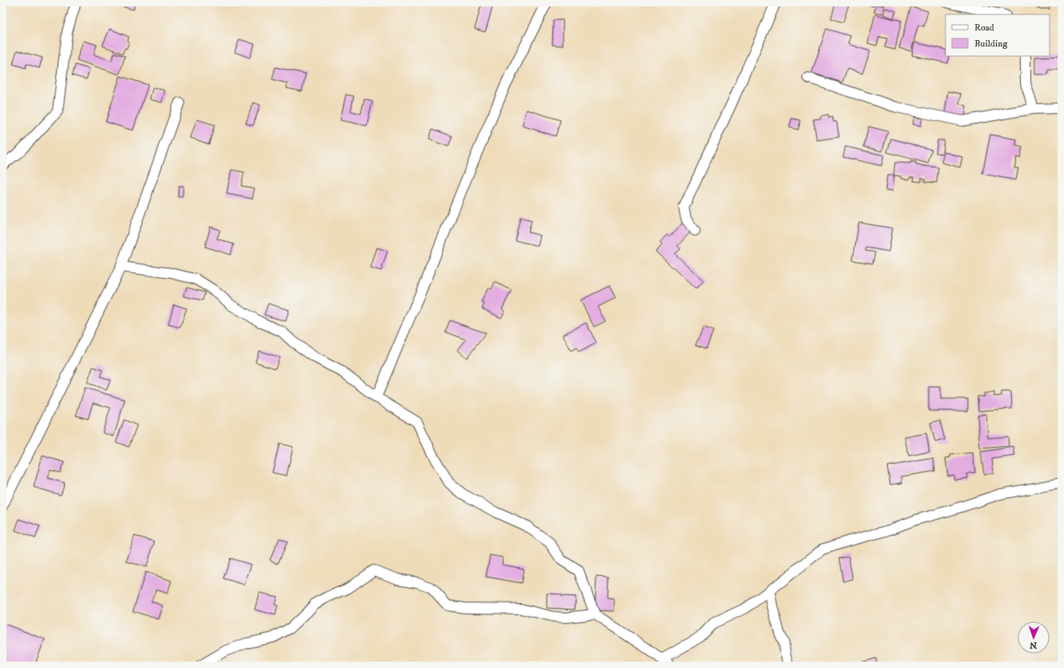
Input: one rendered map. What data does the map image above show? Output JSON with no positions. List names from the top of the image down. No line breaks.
{"legend":["Road","Building"],"north":"bottom"}
